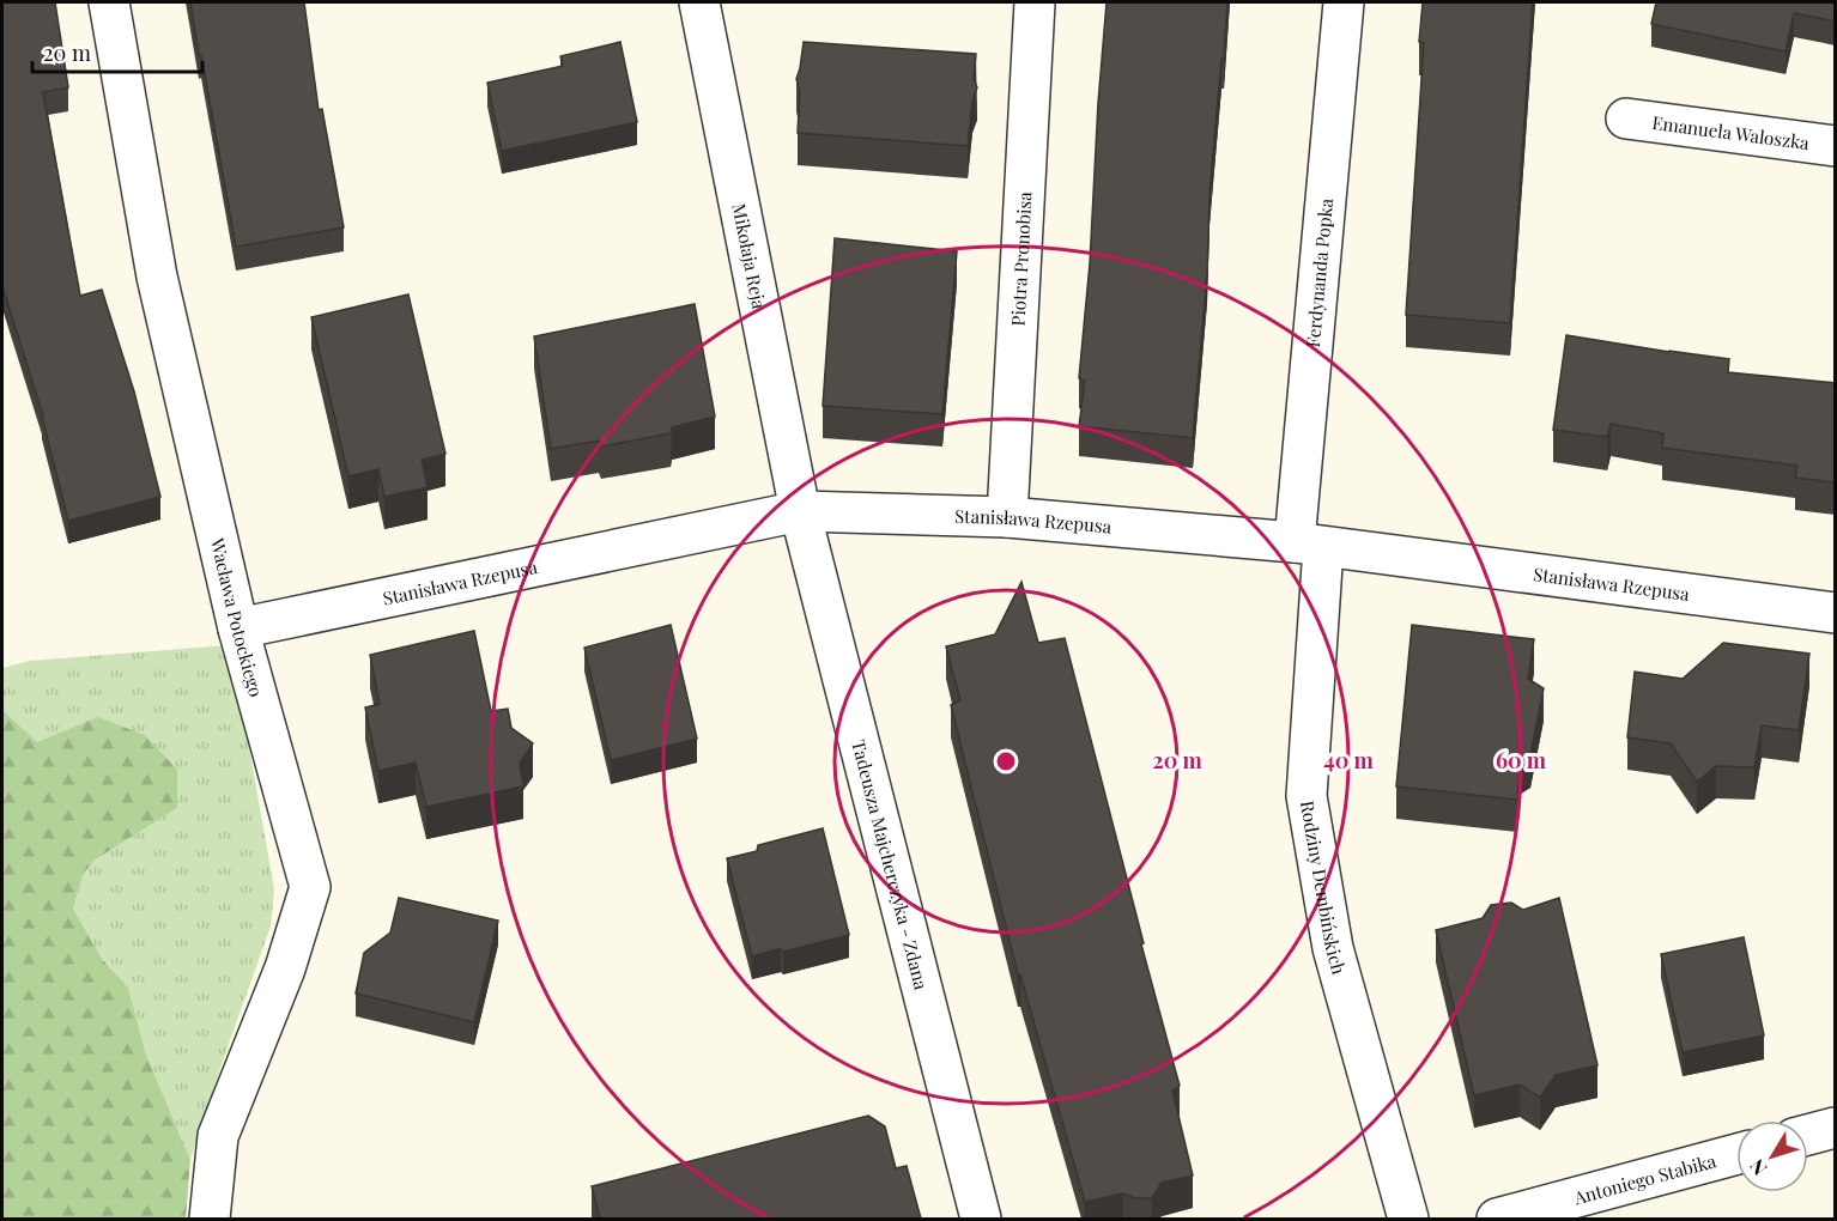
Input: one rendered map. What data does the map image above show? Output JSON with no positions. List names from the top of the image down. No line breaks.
{"streets":{"street":["Emanuela Waloszka","Mikołaja Reja","Piotra Pronobisa","Ferdynanda Popka","Stanisława Rzepusa","Wacława Potockiego","Tadeusza Majcherczyka - Zdana","Rodziny Dembińskich","Antoniego Stabika"]},"crossings":[["Mikołaja Reja","Stanisława Rzepusa"],["Mikołaja Reja","Tadeusza Majcherczyka - Zdana"],["Piotra Pronobisa","Stanisława Rzepusa"],["Ferdynanda Popka","Stanisława Rzepusa"],["Ferdynanda Popka","Rodziny Dembińskich"],["Stanisława Rzepusa","Wacława Potockiego"],["Stanisława Rzepusa","Tadeusza Majcherczyka - Zdana"],["Stanisława Rzepusa","Rodziny Dembińskich"]],"scale_bar":"20 m","north":"bottom left","rings":["20 m","40 m","60 m"]}
